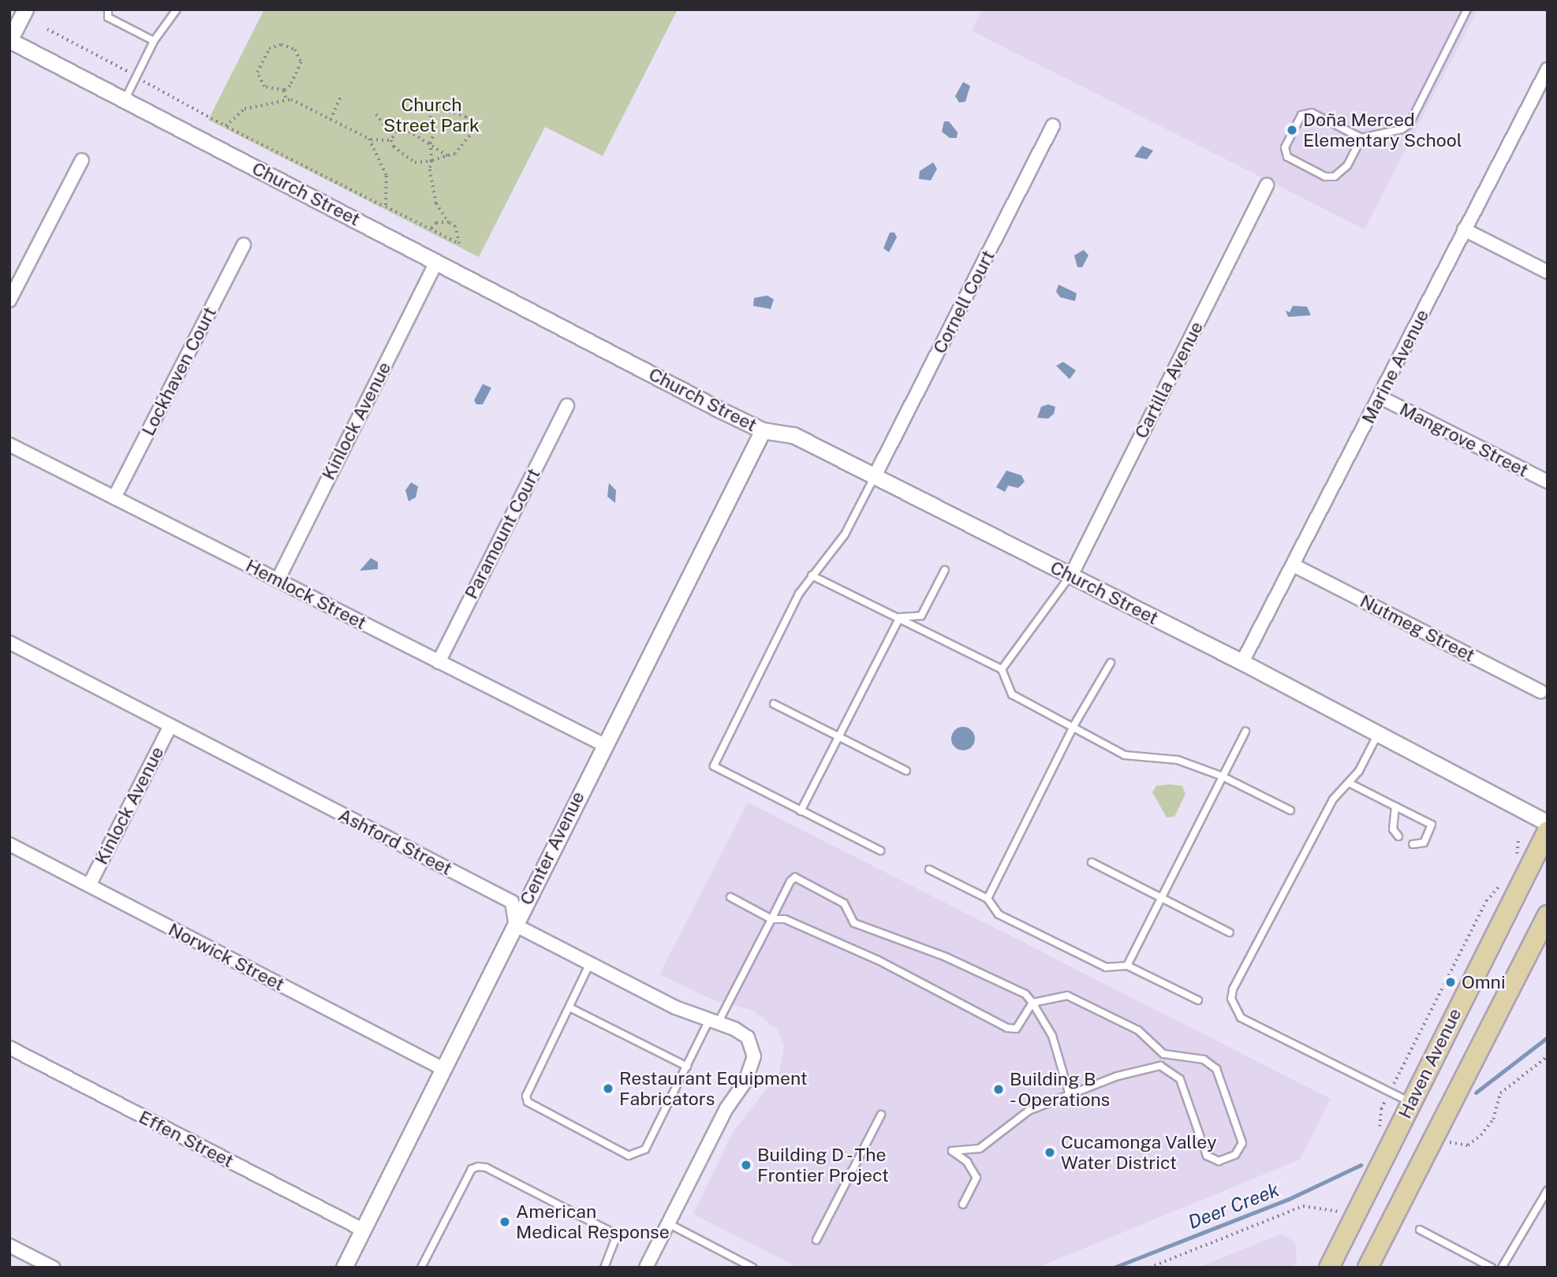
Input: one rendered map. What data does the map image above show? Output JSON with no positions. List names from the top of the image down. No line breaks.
{"streets":{"main road":["Haven Avenue"],"street":["Church Street","Cornell Court","Marine Avenue","Lockhaven Court","Cartilla Avenue","Kinlock Avenue","Mangrove Street","Paramount Court","Hemlock Street","Nutmeg Street","Ashford Street","Center Avenue","Norwick Street","Effen Street"]},"crossings":[["Church Street","Cornell Court"],["Church Street","Marine Avenue"],["Church Street","Cartilla Avenue"],["Church Street","Kinlock Avenue"],["Church Street","Center Avenue"],["Marine Avenue","Mangrove Street"],["Marine Avenue","Nutmeg Street"],["Lockhaven Court","Hemlock Street"],["Kinlock Avenue","Hemlock Street"],["Kinlock Avenue","Ashford Street"],["Kinlock Avenue","Norwick Street"],["Paramount Court","Hemlock Street"],["Hemlock Street","Center Avenue"],["Ashford Street","Center Avenue"],["Center Avenue","Norwick Street"],["Center Avenue","Effen Street"]],"water":["Deer Creek"],"parks":["Church Street Park"],"places":["Doña Merced Elementary School","Omni","Restaurant Equipment Fabricators","Building B - Operations","Cucamonga Valley Water District","Building D - The Frontier Project","American Medical Response"]}
